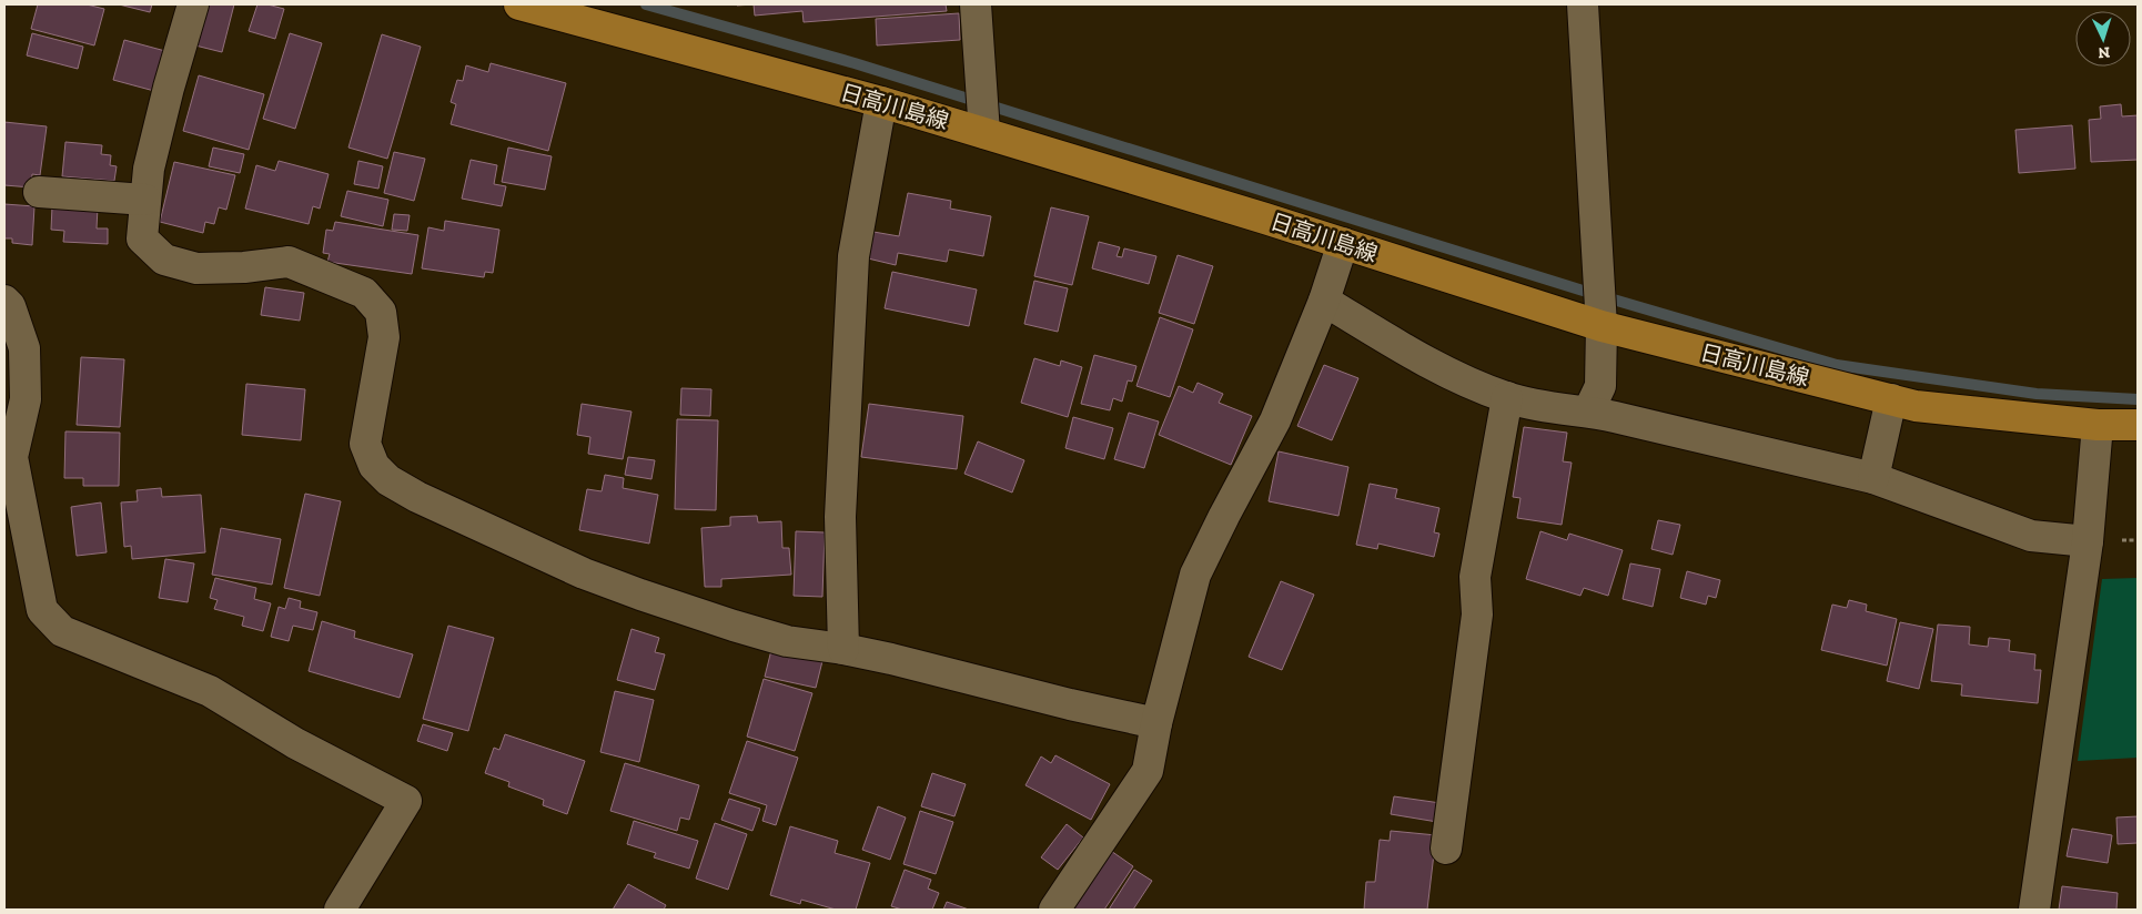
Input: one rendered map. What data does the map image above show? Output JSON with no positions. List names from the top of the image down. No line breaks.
{"streets":{"main road":["日高川島線"]},"north":"bottom"}
